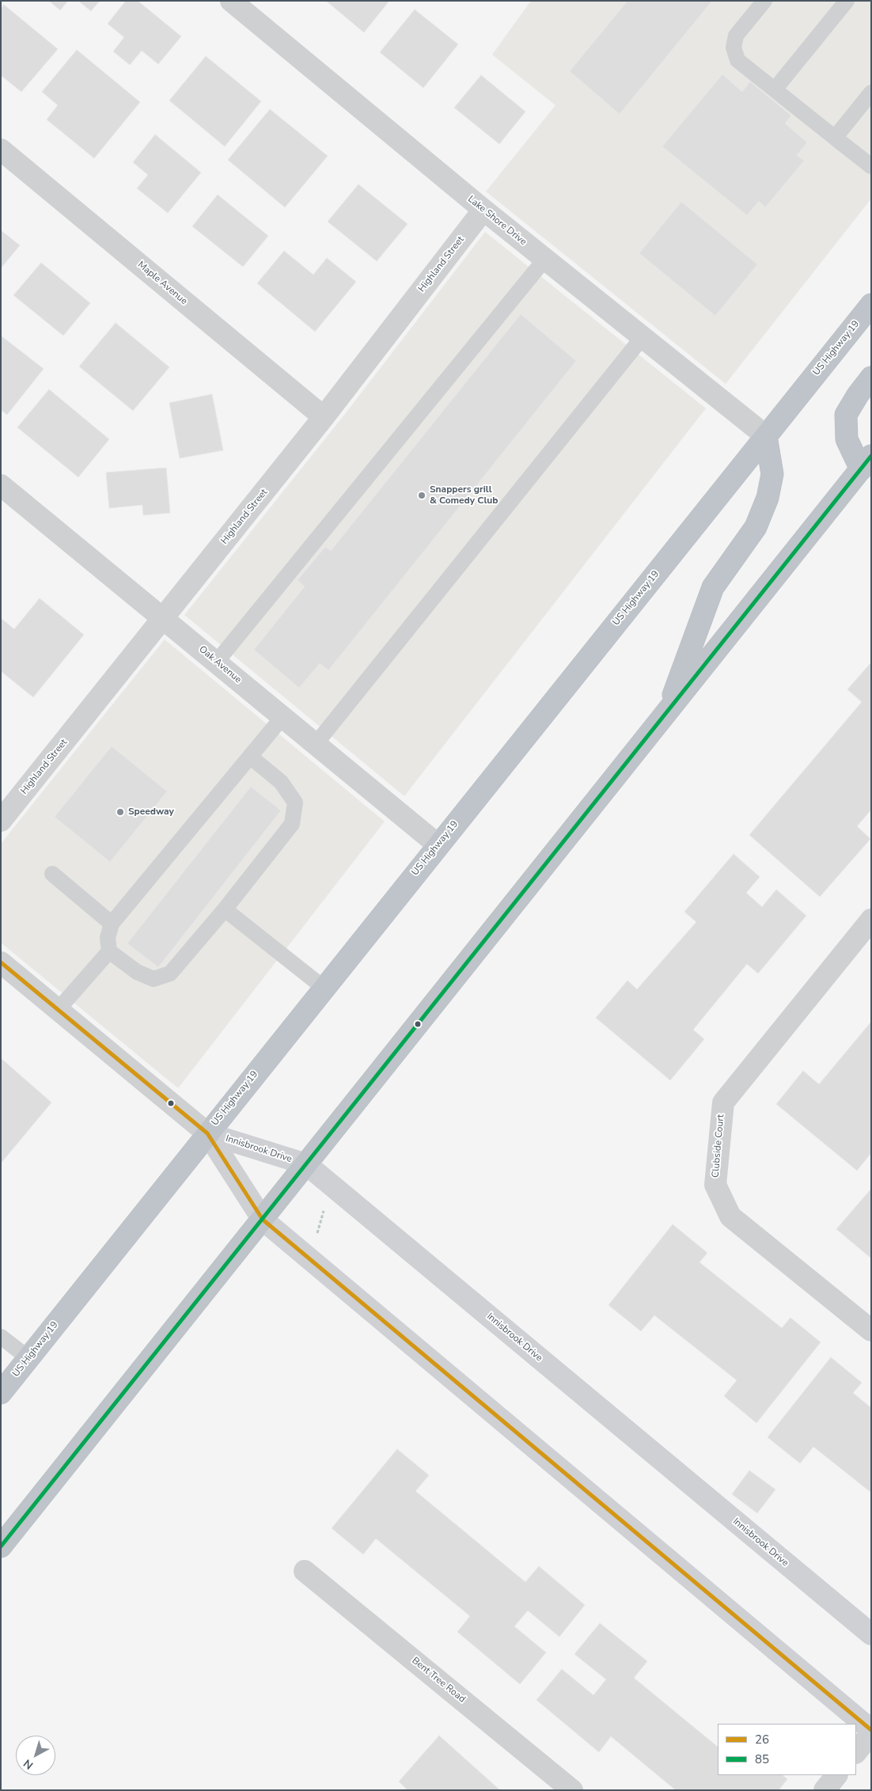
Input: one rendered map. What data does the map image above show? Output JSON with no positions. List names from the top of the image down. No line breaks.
{"streets":{"highway":["US Highway 19"],"street":["Lake Shore Drive","Highland Street","Maple Avenue","Oak Avenue","Clubside Court","Innisbrook Drive","Bent Tree Road"]},"crossings":[["Lake Shore Drive","Highland Street"],["Lake Shore Drive","US Highway 19"],["Highland Street","Maple Avenue"],["Highland Street","Oak Avenue"],["US Highway 19","Oak Avenue"],["US Highway 19","Innisbrook Drive"]],"places":["Snappers grill & Comedy Club","Speedway"],"lines":["transit line 85","transit line 26"],"legend":["26","85"],"north":"bottom left"}
